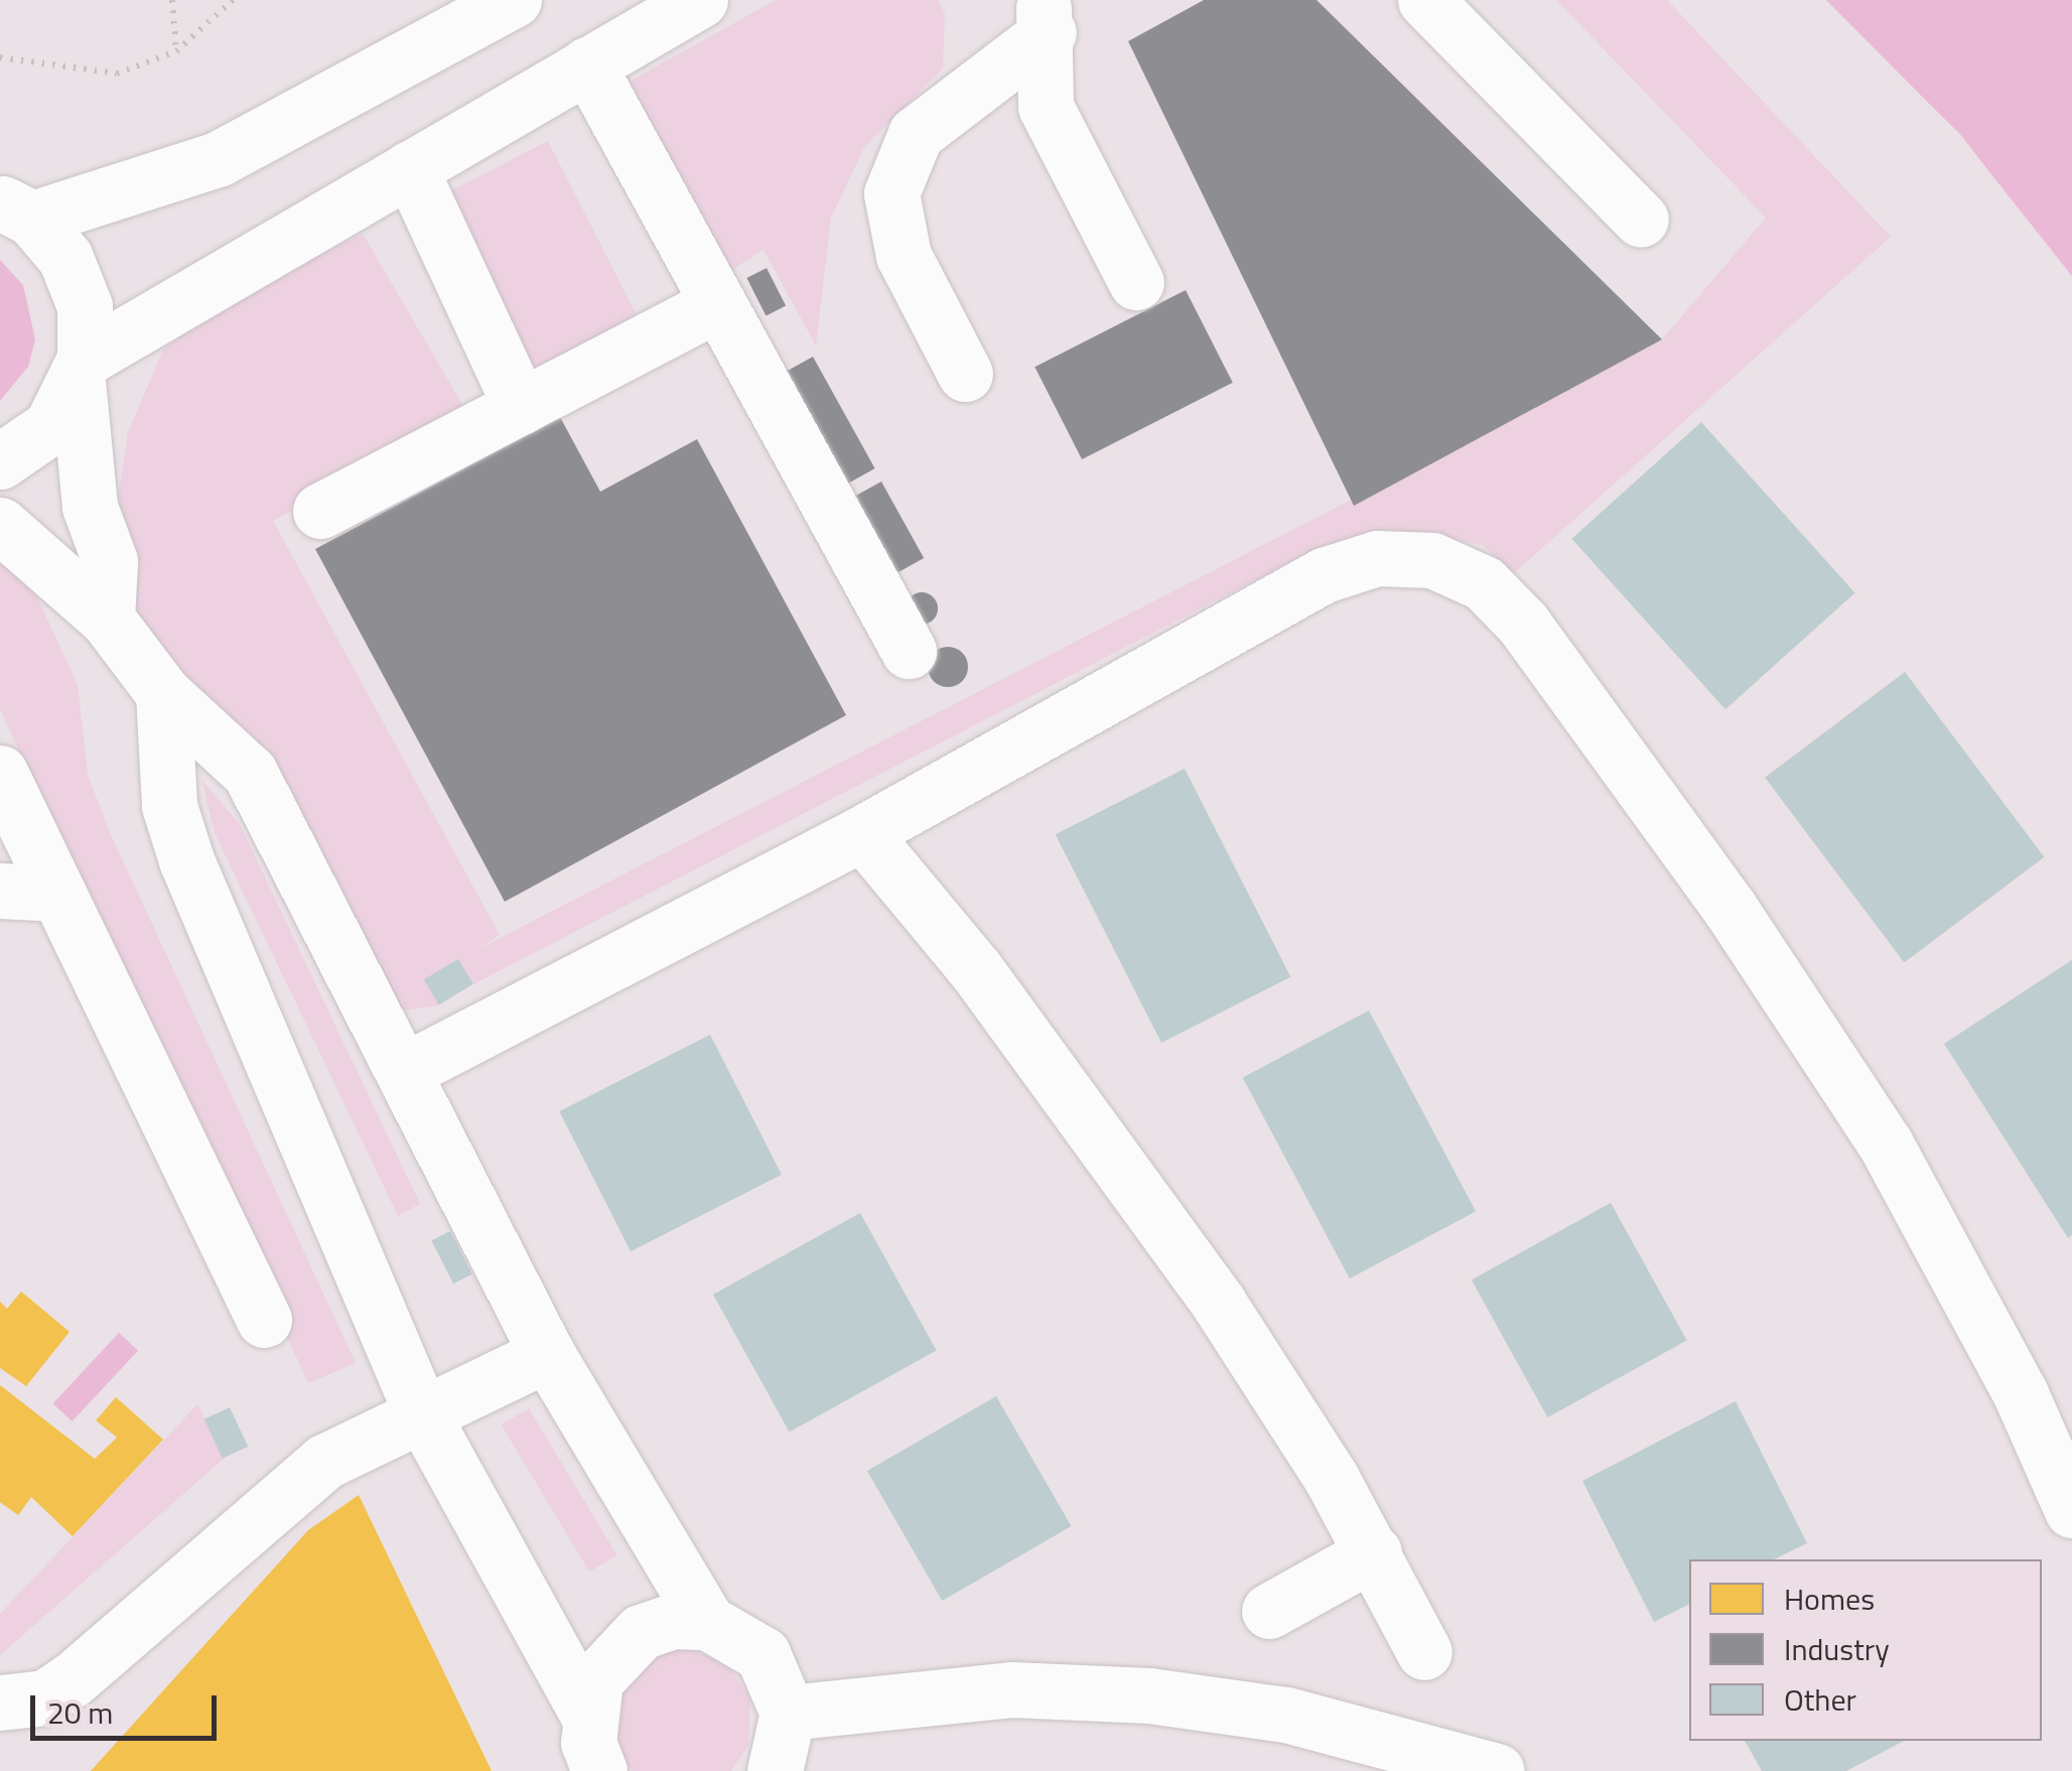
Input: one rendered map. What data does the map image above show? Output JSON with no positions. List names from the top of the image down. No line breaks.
{"legend":["Homes","Industry","Other"],"scale_bar":"20 m"}
